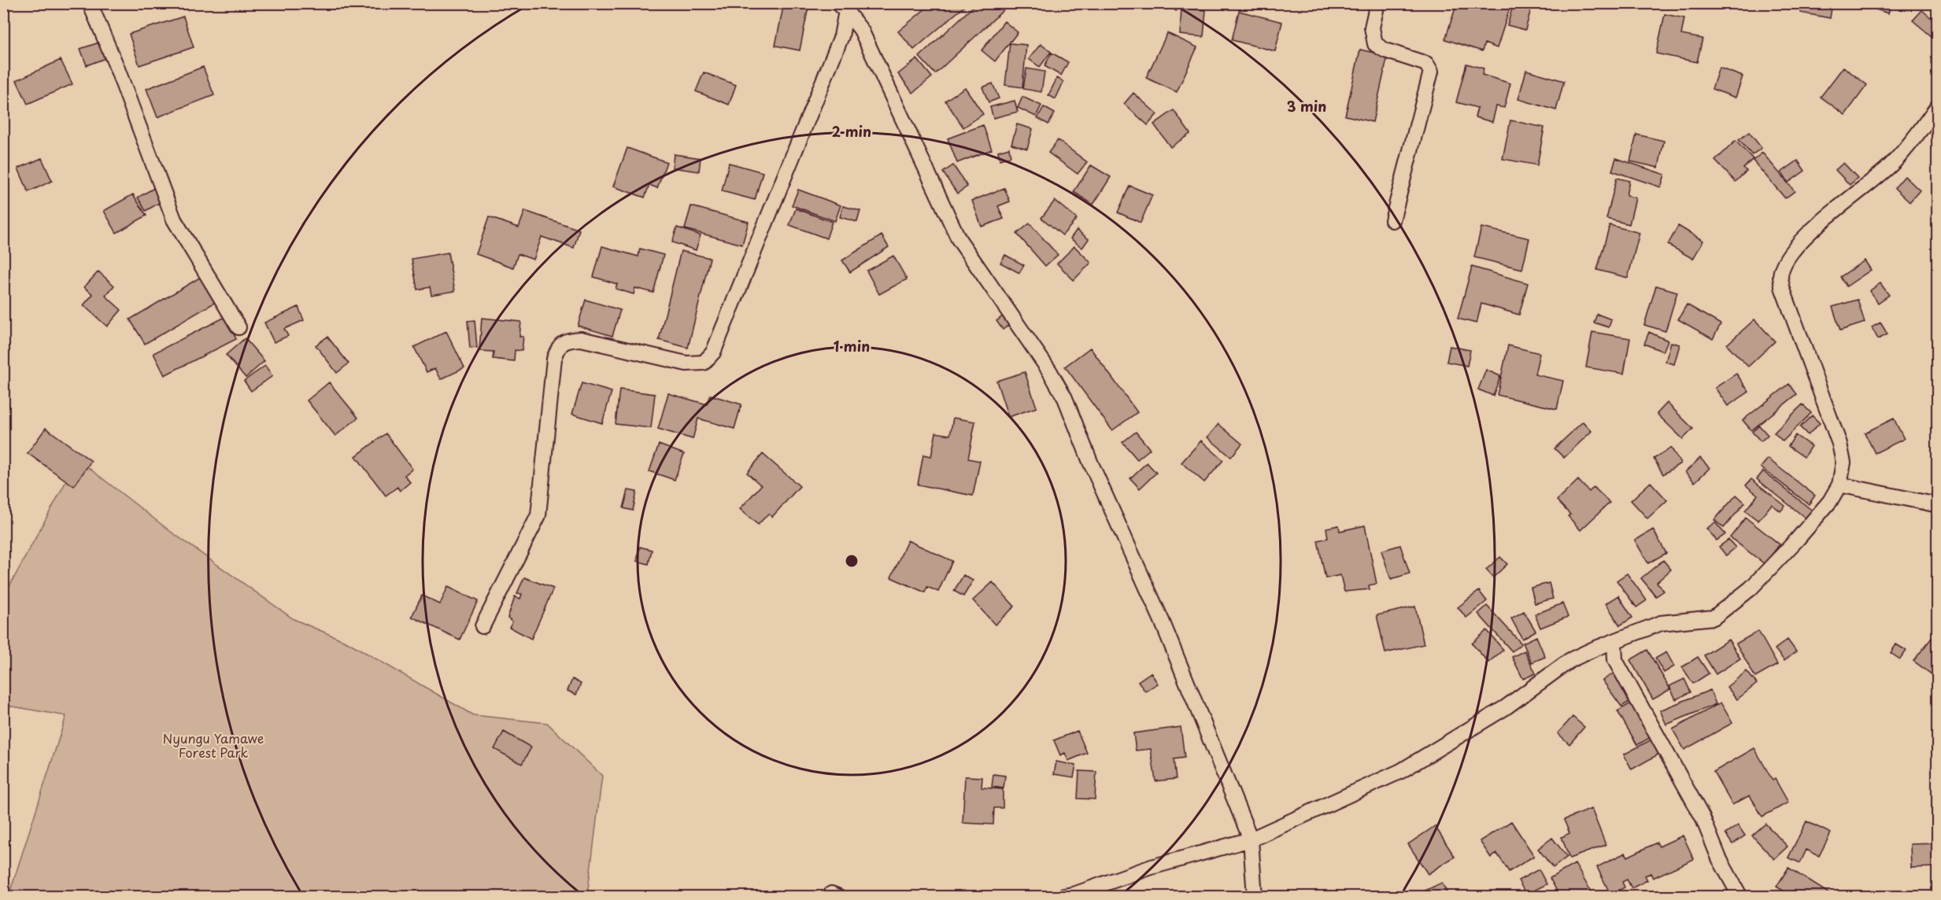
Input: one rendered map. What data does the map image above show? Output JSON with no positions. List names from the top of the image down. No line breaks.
{"parks":["Nyungu Yamawe Forest Park"],"rings":["3 min","2 min","1 min"]}
